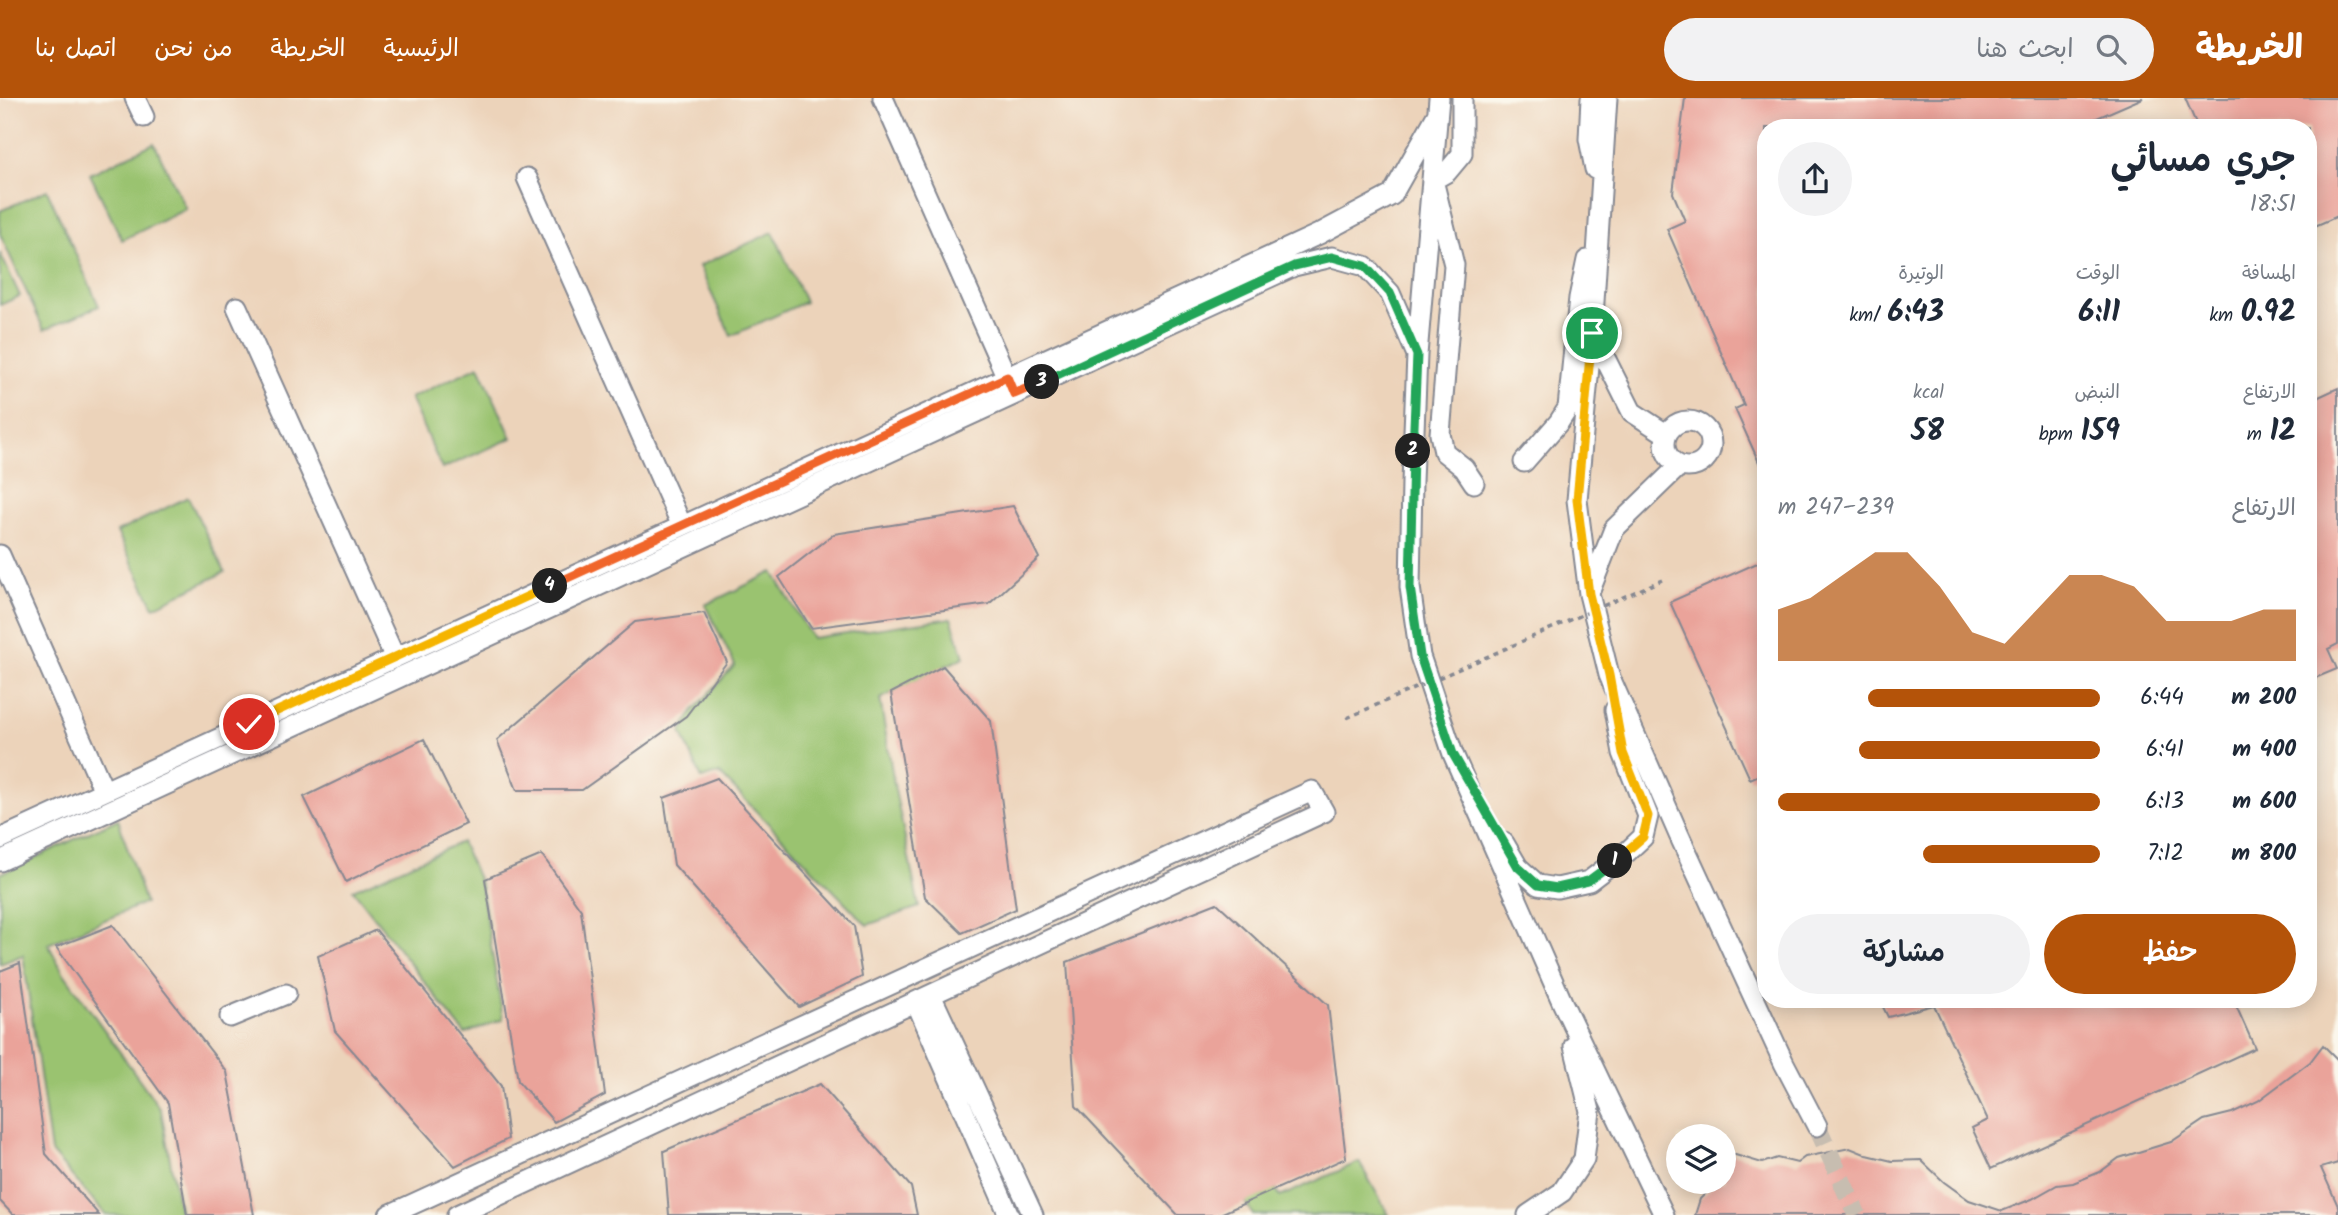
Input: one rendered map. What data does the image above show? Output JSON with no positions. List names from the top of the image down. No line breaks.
{"page":{"header":"الخريطة","search":"ابحث هنا","nav":["الرئيسية","الخريطة","من نحن","اتصل بنا"],"heading":["جري مسائي","18:51"],"stats":[["المسافة","0.92 km"],["الوقت","6:11"],["الوتيرة","6:43 /km"],["الارتفاع","12 m"],["النبض","159 bpm"],["kcal","58"]],"pins":["3","2","4","1"],"chart":["الارتفاع","239–247 m"],"list":[{"name":"200 m","note":"6:44"},{"name":"400 m","note":"6:41"},{"name":"600 m","note":"6:13"},{"name":"800 m","note":"7:12"}],"buttons":["حفظ","مشاركة"]}}
